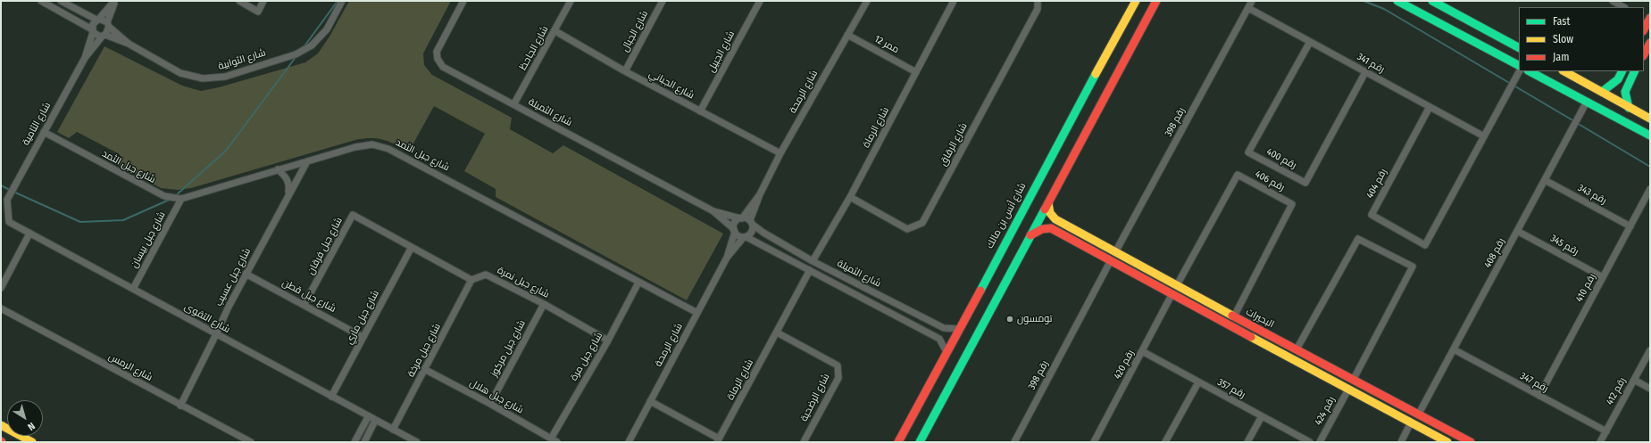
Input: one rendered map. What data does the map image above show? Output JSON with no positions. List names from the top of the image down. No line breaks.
{"streets":{"main road":["شارع أنس بن مالك","البحيرات"],"street":["شارع الجبال","ممر 12","شارع الجاحظ","شارع الجبيل","شارع الثوابية","رقم 341","شارع الجباني","شارع الرمحة","شارع الثميلة","رقم 398","شارع الثامية","شارع الرماة","شارع الرقاق","شارع جبل الثمد","رقم 400","رقم 406","رقم 404","رقم 343","شارع جبل بيسان","رقم 345","شارع جبل فرقان","رقم 408","شارع جبل عسيب","شارع جبل نمرة","رقم 410","شارع جبل قطن","شارع جبل ماري","شارع التقوى","شارع جبل مركوز","شارع جبل مرخة","شارع جبل مرة","رقم 420","شارع الرمس","رقم 347","رقم 357","رقم 412","شارع جبل هلال","شارع الرضحية","رقم 424"]},"crossings":[["شارع الجبال","شارع الجباني"],["ممر 12","شارع الرمحة"],["ممر 12","شارع الرماة"],["شارع الجاحظ","شارع الجباني"],["شارع الجاحظ","شارع الثميلة"],["شارع الجبيل","شارع الجباني"],["رقم 341","رقم 398"],["رقم 341","رقم 400"],["رقم 341","رقم 404"],["شارع الجباني","شارع الرمحة"],["شارع الرمحة","شارع جبل الثمد"],["شارع الثميلة","شارع الرماة"],["شارع الثميلة","شارع أنس بن مالك"],["رقم 398","البحيرات"],["شارع الثامية","شارع جبل الثمد"],["شارع الثامية","شارع التقوى"],["شارع الرماة","شارع الرقاق"],["شارع الرماة","شارع الرضحية"],["شارع جبل الثمد","شارع جبل بيسان"],["شارع جبل الثمد","شارع جبل عسيب"],["شارع جبل الثمد","شارع جبل مرة"],["رقم 406","البحيرات"],["رقم 343","رقم 408"],["رقم 343","رقم 410"],["شارع جبل بيسان","شارع التقوى"],["رقم 345","رقم 408"],["رقم 345","رقم 410"],["شارع جبل فرقان","شارع جبل قطن"],["شارع جبل فرقان","شارع جبل ماري"],["رقم 408","البحيرات"],["رقم 408","رقم 347"],["شارع جبل عسيب","شارع جبل قطن"],["شارع جبل عسيب","شارع التقوى"],["شارع جبل عسيب","شارع الرمس"],["شارع جبل نمرة","شارع جبل مركوز"],["شارع جبل نمرة","شارع جبل مرخة"],["شارع جبل نمرة","شارع جبل مرة"],["رقم 410","رقم 347"],["شارع جبل قطن","شارع جبل ماري"],["شارع جبل ماري","شارع التقوى"],["شارع التقوى","شارع جبل مرخة"],["شارع جبل مركوز","شارع جبل هلال"],["شارع جبل مرخة","شارع جبل هلال"],["شارع جبل مرة","شارع جبل هلال"],["رقم 420","رقم 357"],["رقم 347","رقم 412"]],"places":["تومسون"],"legend":["Fast","Slow","Jam"],"north":"bottom right"}
